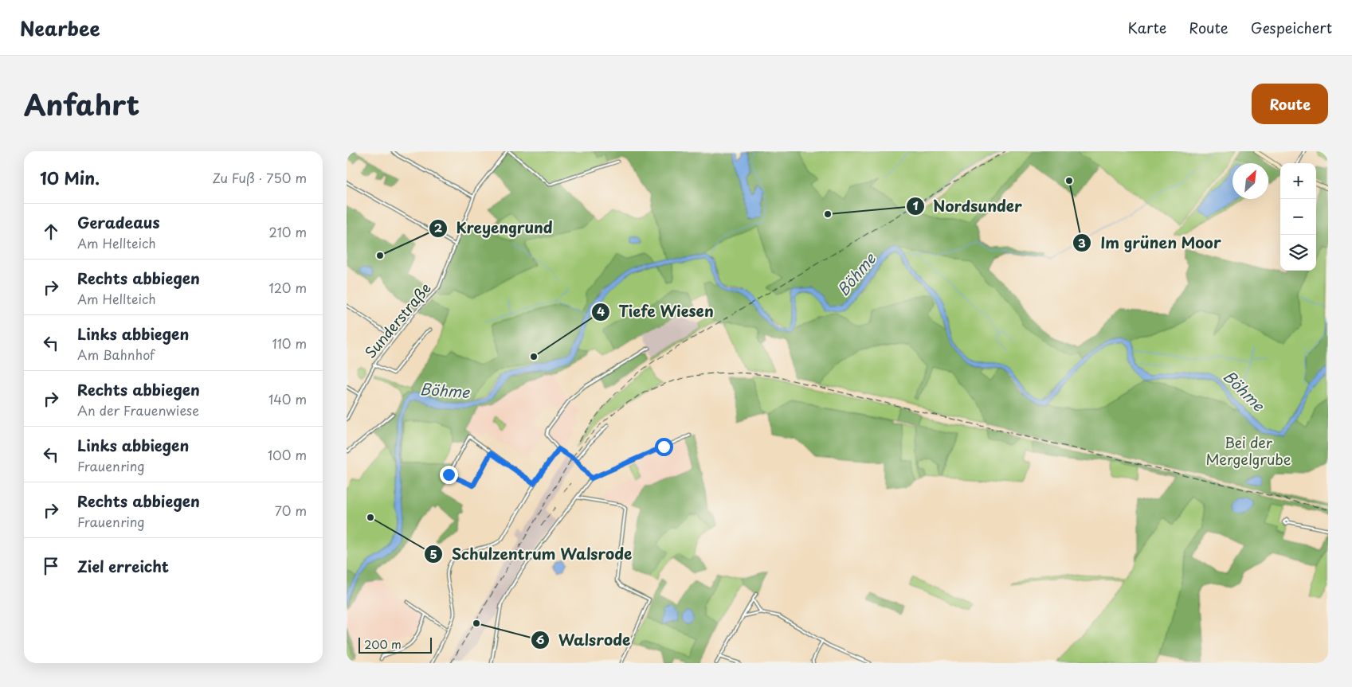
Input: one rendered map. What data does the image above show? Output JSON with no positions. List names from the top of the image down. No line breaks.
{"streets":{"street":["Sunderstraße"]},"water":["Böhme"],"parks":["Bei der Mergelgrube"],"places":["Im grünen Moor","Nordsunder","Kreyengrund","Tiefe Wiesen","Schulzentrum Walsrode","Walsrode"],"scale_bar":"200 m","north":"top right","page":{"header":"Nearbee","nav":["Karte","Route","Gespeichert"],"title":"Anfahrt","buttons":"Route","heading":["10 Min.","Zu Fuß · 750 m"],"map_buttons":["+","−"],"list":[["Geradeaus","Am Hellteich","210 m"],["Rechts abbiegen","Am Hellteich","120 m"],["Links abbiegen","Am Bahnhof","110 m"],["Rechts abbiegen","An der Frauenwiese","140 m"],["Links abbiegen","Frauenring","100 m"],["Rechts abbiegen","Frauenring","70 m"],"Ziel erreicht"],"scale":"200 m"}}
